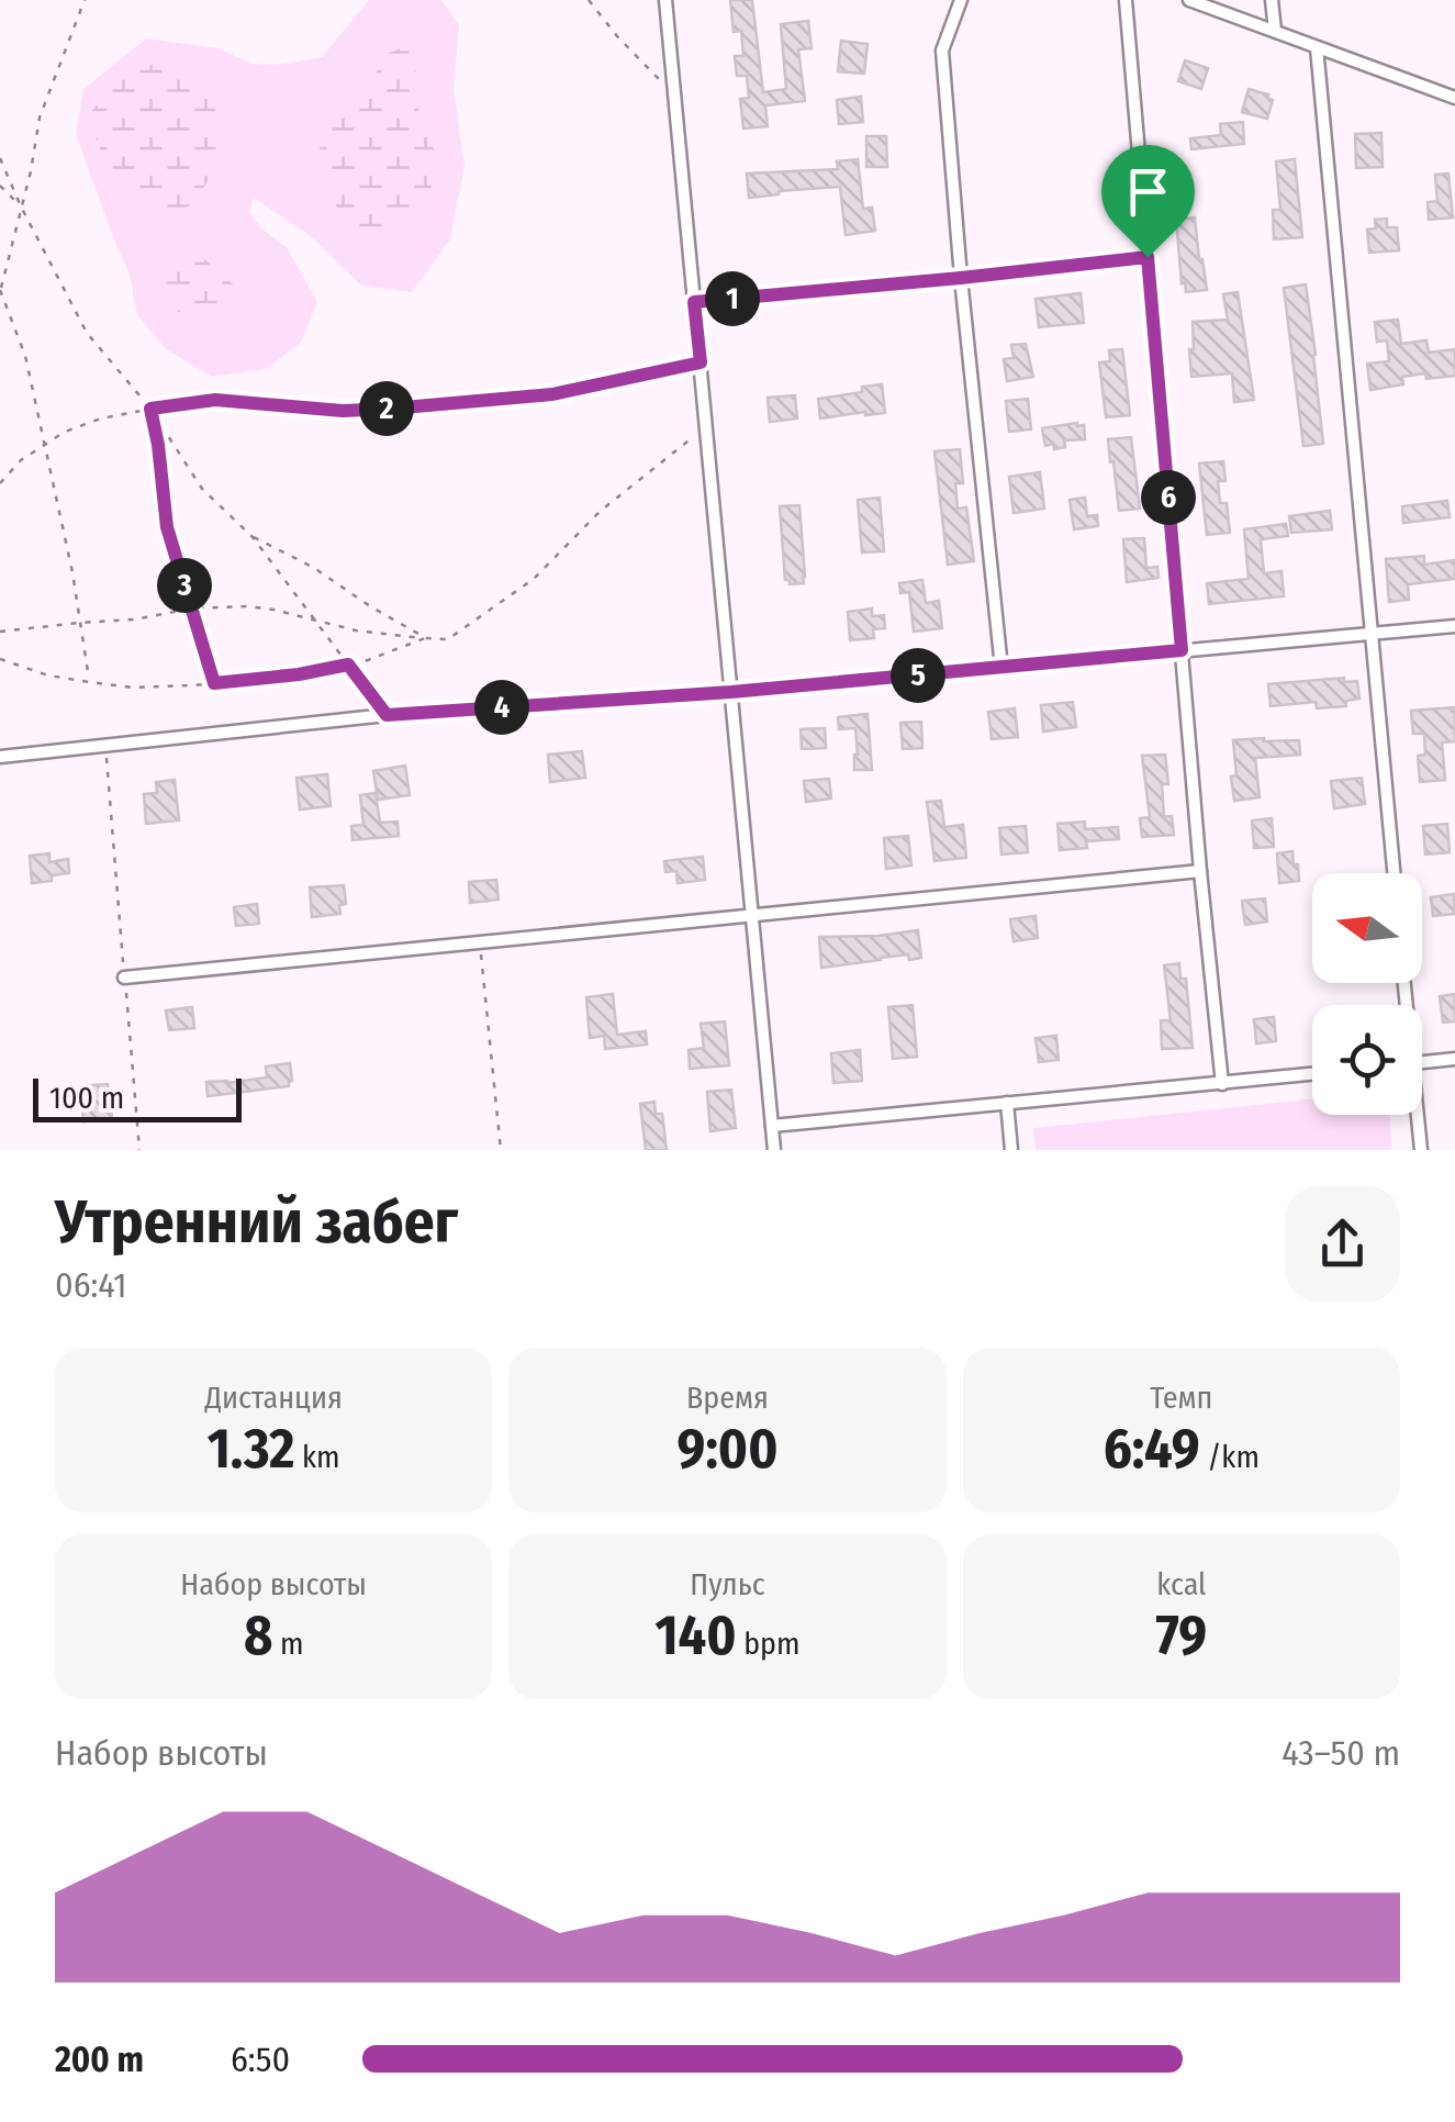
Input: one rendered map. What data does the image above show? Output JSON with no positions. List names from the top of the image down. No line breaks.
{"scale_bar":"100 m","north":"left","page":{"pins":["1","2","6","3","5","4"],"scale":"100 m","heading":["Утренний забег","06:41"],"stats":[["Дистанция","1.32 km"],["Время","9:00"],["Темп","6:49 /km"],["Набор высоты","8 m"],["Пульс","140 bpm"],["kcal","79"]],"chart":["Набор высоты","43–50 m"],"list":[{"name":"200 m","note":"6:50"}]}}
